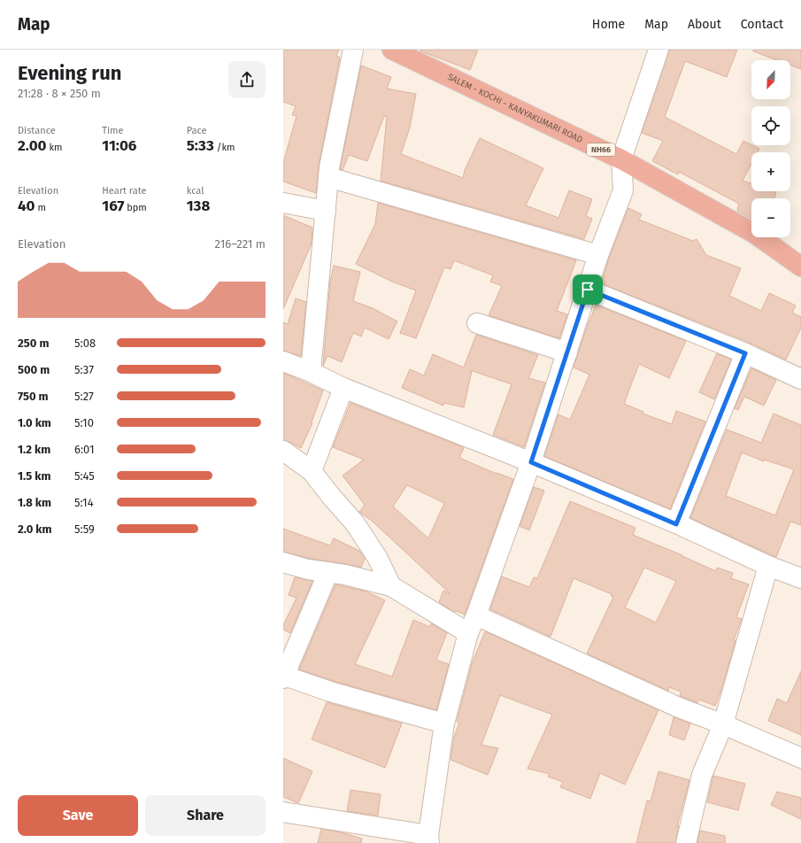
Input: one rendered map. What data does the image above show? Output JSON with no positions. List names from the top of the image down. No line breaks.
{"streets":{"highway":["SALEM - KOCHI - KANYAKUMARI ROAD","NH66"]},"north":"bottom left","page":{"header":"Map","nav":["Home","Map","About","Contact"],"heading":["Evening run","21:28 · 8 × 250 m"],"map_buttons":["+","−"],"stats":[["Distance","2.00 km"],["Time","11:06"],["Pace","5:33 /km"],["Elevation","40 m"],["Heart rate","167 bpm"],["kcal","138"]],"chart":["Elevation","216–221 m"],"list":[{"name":"250 m","note":"5:08"},{"name":"500 m","note":"5:37"},{"name":"750 m","note":"5:27"},{"name":"1.0 km","note":"5:10"},{"name":"1.2 km","note":"6:01"},{"name":"1.5 km","note":"5:45"},{"name":"1.8 km","note":"5:14"},{"name":"2.0 km","note":"5:59"}],"buttons":["Save","Share"]}}
